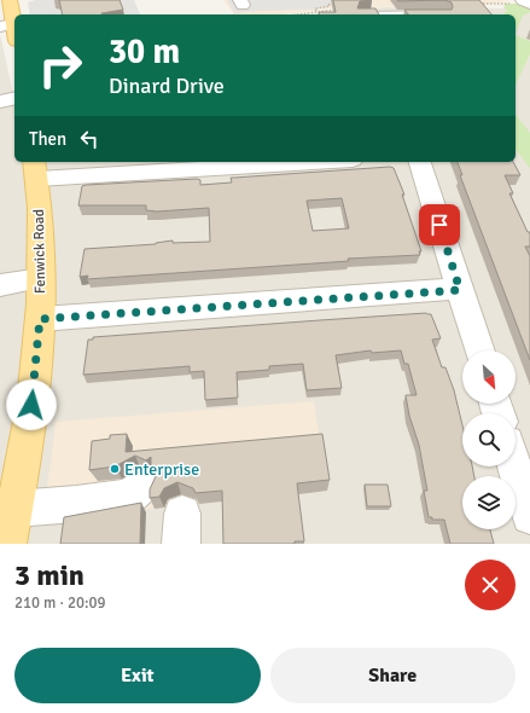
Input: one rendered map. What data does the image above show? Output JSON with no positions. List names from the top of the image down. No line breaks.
{"streets":{"main road":["Fenwick Road"]},"places":["Enterprise"],"north":"bottom right","page":{"turn":["30 m","Dinard Drive"],"then":"Then","heading":["3 min","210 m · 20:09"],"buttons":["Exit","Share"]}}
